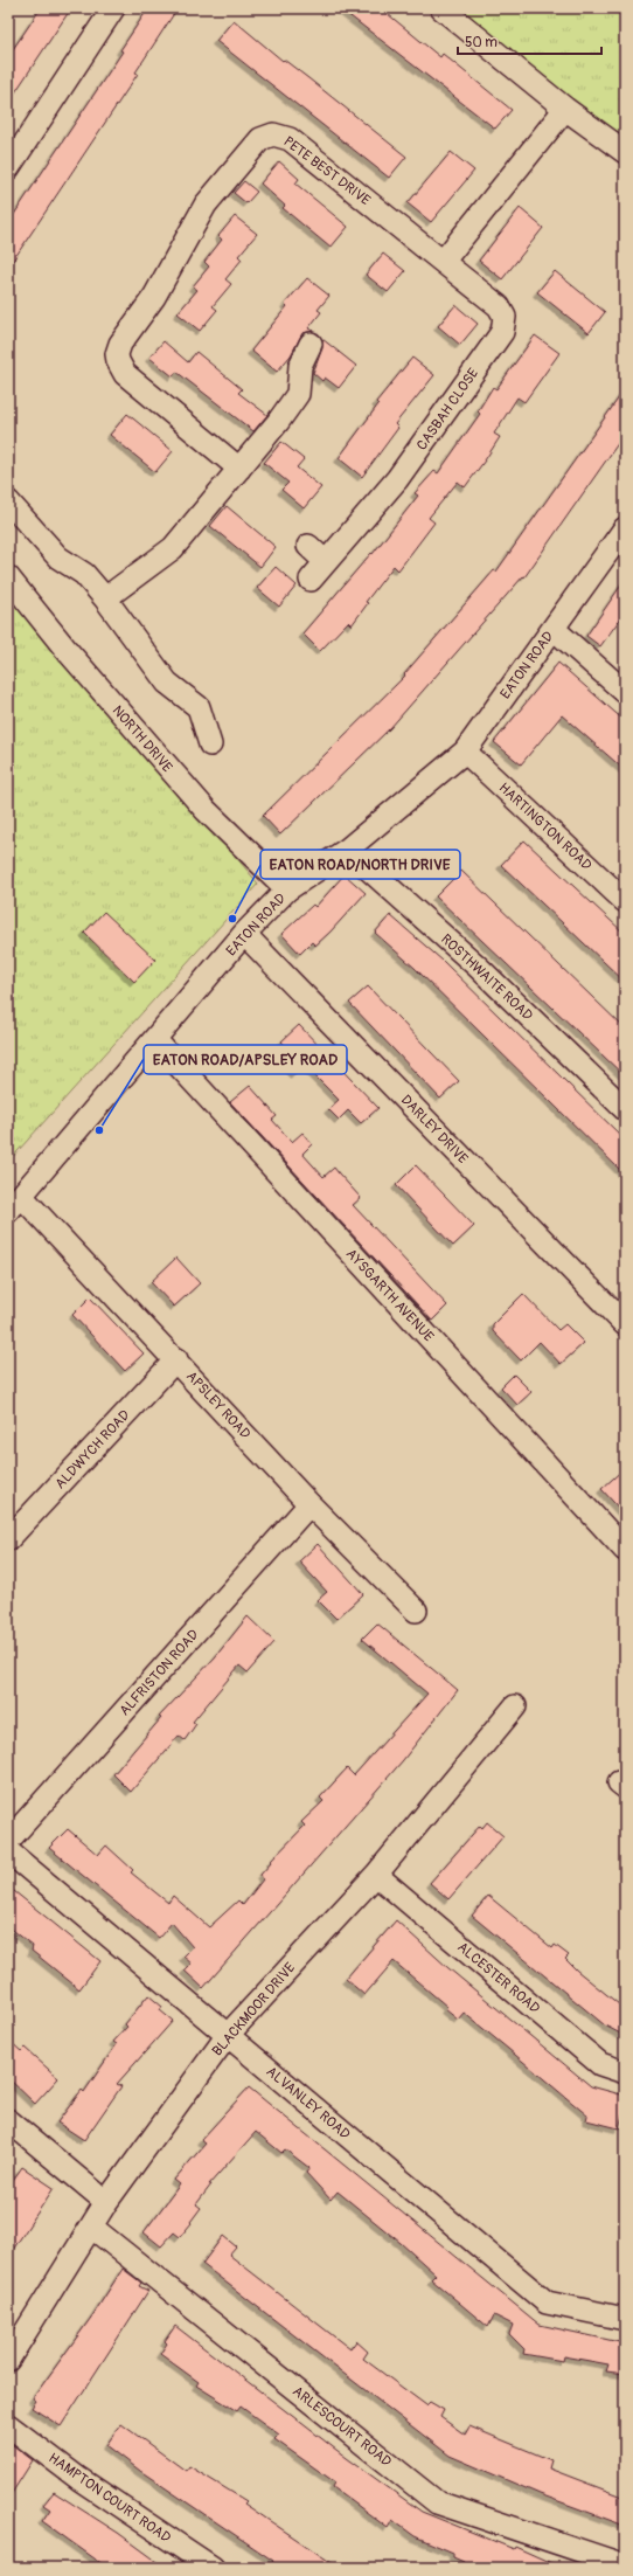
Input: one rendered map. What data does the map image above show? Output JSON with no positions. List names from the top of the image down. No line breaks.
{"streets":{"street":["PETE BEST DRIVE","CASBAH CLOSE","EATON ROAD","NORTH DRIVE","HARTINGTON ROAD","ROSTHWAITE ROAD","DARLEY DRIVE","AYSGARTH AVENUE","APSLEY ROAD","ALDWYCH ROAD","ALFRISTON ROAD","ALCESTER ROAD","BLACKMOOR DRIVE","ALVANLEY ROAD","ARLESCOURT ROAD","HAMPTON COURT ROAD"]},"crossings":[["PETE BEST DRIVE","CASBAH CLOSE"],["EATON ROAD","NORTH DRIVE"],["EATON ROAD","HARTINGTON ROAD"],["EATON ROAD","ROSTHWAITE ROAD"],["EATON ROAD","DARLEY DRIVE"],["EATON ROAD","AYSGARTH AVENUE"],["EATON ROAD","APSLEY ROAD"],["APSLEY ROAD","ALDWYCH ROAD"],["APSLEY ROAD","ALFRISTON ROAD"],["ALCESTER ROAD","BLACKMOOR DRIVE"],["BLACKMOOR DRIVE","ALVANLEY ROAD"],["BLACKMOOR DRIVE","ARLESCOURT ROAD"]],"places":["EATON ROAD/NORTH DRIVE","EATON ROAD/APSLEY ROAD"],"scale_bar":"50 m"}
